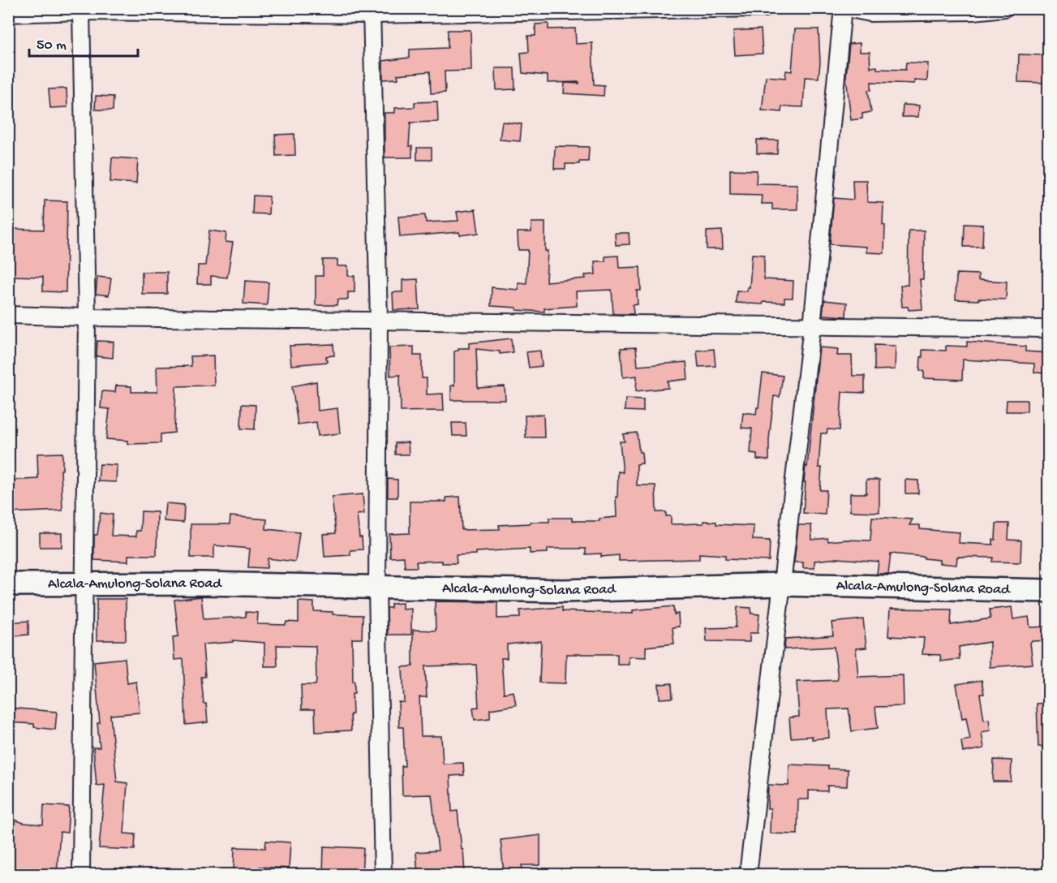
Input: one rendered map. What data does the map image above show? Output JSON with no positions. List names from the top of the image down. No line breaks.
{"streets":{"main road":["Alcala-Amulong-Solana Road"]},"scale_bar":"50 m"}
